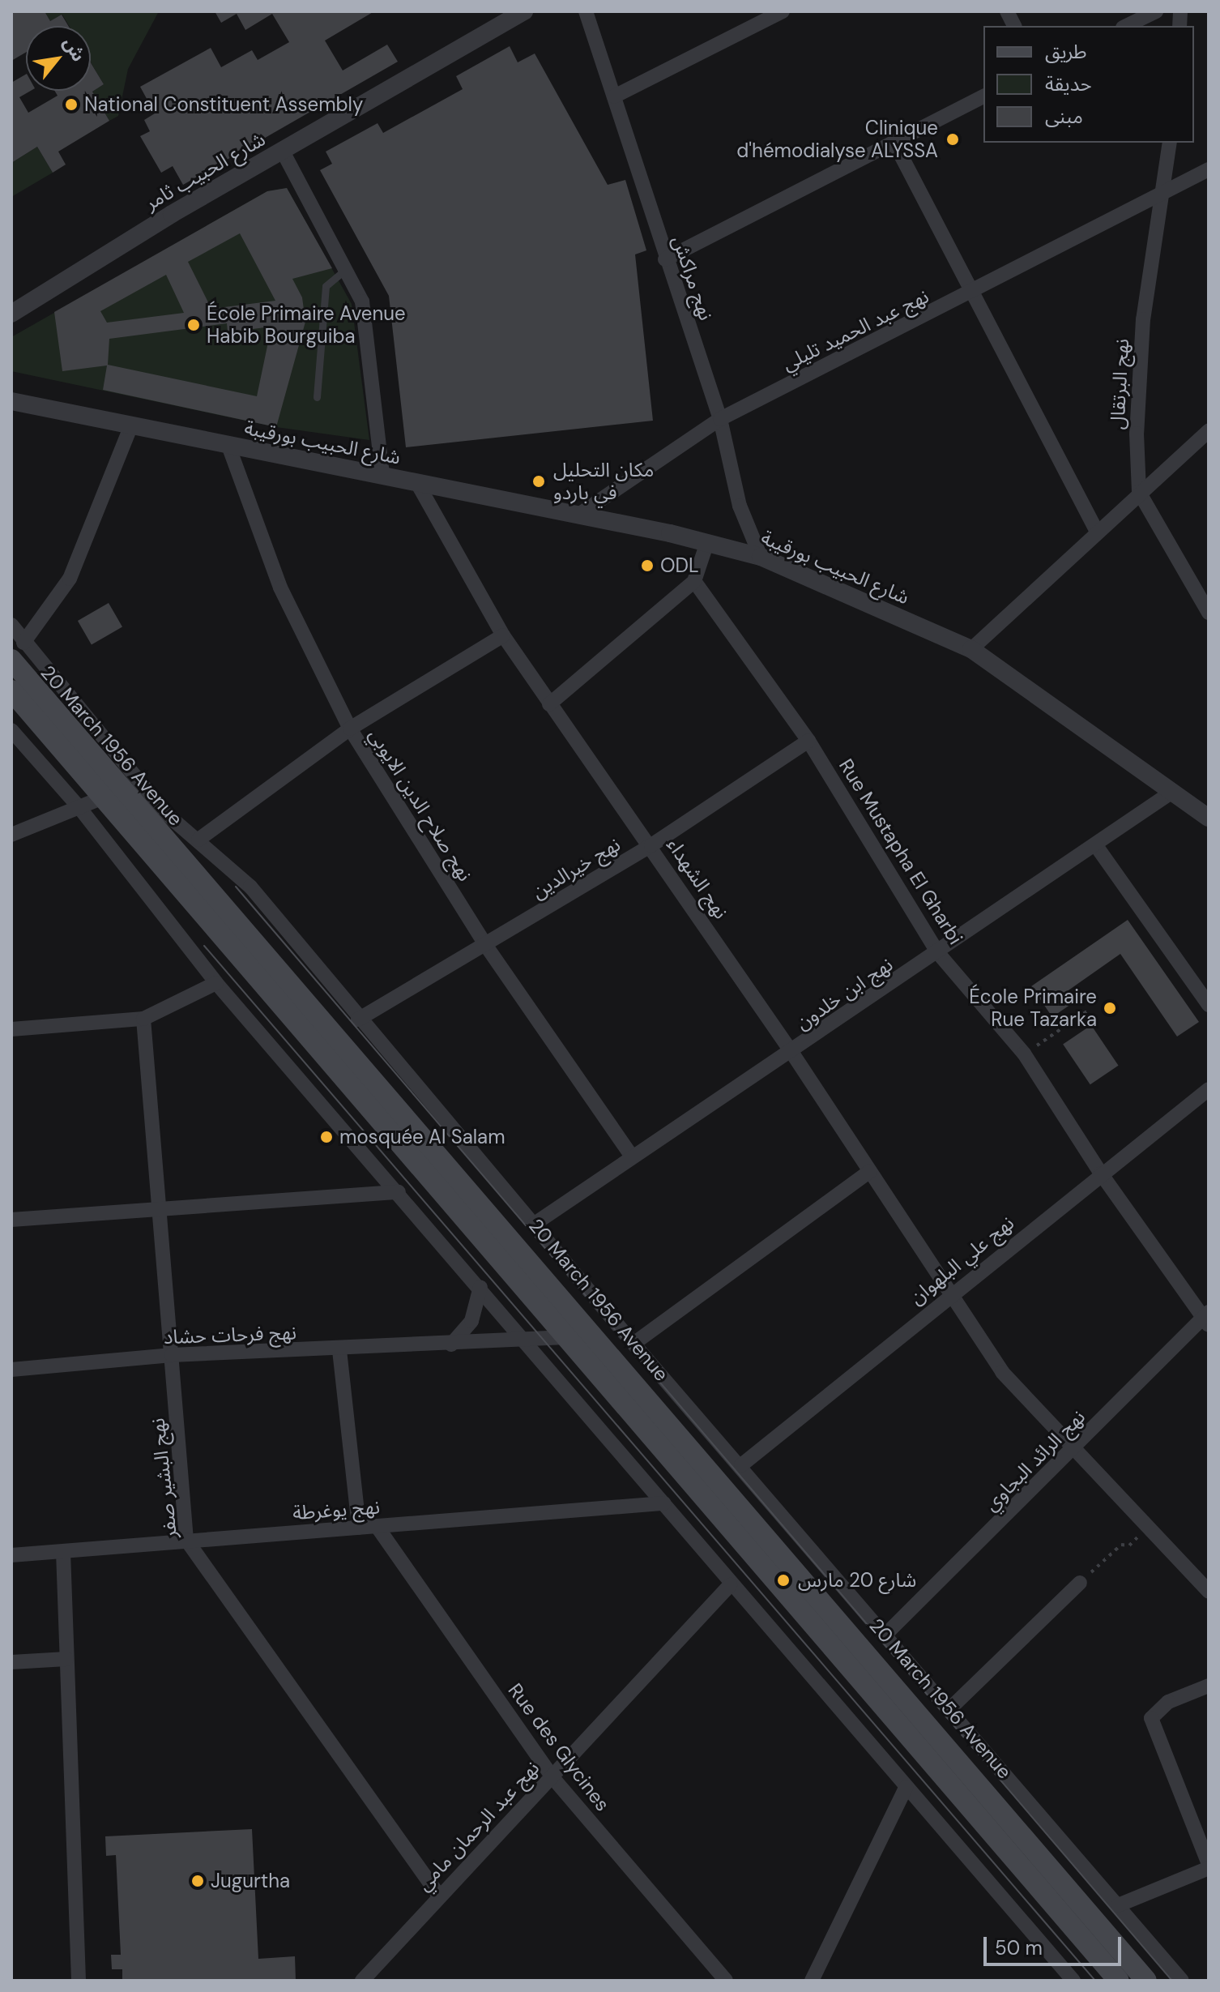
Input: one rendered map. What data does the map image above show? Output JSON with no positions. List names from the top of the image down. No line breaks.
{"streets":{"main road":["20 March 1956 Avenue"],"street":["شارع الحبيب ثامر","نهج مراكش","نهج عبد الحميد تليلي","نهج البرتقال","شارع الحبيب بورقيبة","نهج صلاح الدين الايوبي","Rue Mustapha El Gharbi","نهج خيرالدين","نهج الشهداء","نهج ابن خلدون","نهج علي البلهوان","نهج فرحات حشاد","نهج الرائد البجاوي","نهج البشير صفر","نهج يوغرطة","Rue des Glycines","نهج عبد الرحمان مامي"]},"crossings":[["نهج مراكش","نهج عبد الحميد تليلي"],["نهج مراكش","شارع الحبيب بورقيبة"],["نهج عبد الحميد تليلي","نهج البرتقال"],["نهج عبد الحميد تليلي","شارع الحبيب بورقيبة"],["شارع الحبيب بورقيبة","نهج صلاح الدين الايوبي"],["شارع الحبيب بورقيبة","نهج الشهداء"],["شارع الحبيب بورقيبة","نهج ابن خلدون"],["20 March 1956 Avenue","نهج خيرالدين"],["20 March 1956 Avenue","نهج ابن خلدون"],["20 March 1956 Avenue","نهج علي البلهوان"],["20 March 1956 Avenue","نهج فرحات حشاد"],["20 March 1956 Avenue","نهج الرائد البجاوي"],["نهج صلاح الدين الايوبي","نهج خيرالدين"],["نهج صلاح الدين الايوبي","نهج ابن خلدون"],["Rue Mustapha El Gharbi","نهج خيرالدين"],["Rue Mustapha El Gharbi","نهج ابن خلدون"],["Rue Mustapha El Gharbi","نهج علي البلهوان"],["Rue Mustapha El Gharbi","نهج الرائد البجاوي"],["نهج خيرالدين","نهج الشهداء"],["نهج الشهداء","نهج ابن خلدون"],["نهج الشهداء","نهج علي البلهوان"],["نهج الشهداء","نهج الرائد البجاوي"],["نهج فرحات حشاد","نهج البشير صفر"],["نهج البشير صفر","نهج يوغرطة"],["نهج البشير صفر","نهج عبد الرحمان مامي"],["نهج يوغرطة","Rue des Glycines"],["Rue des Glycines","نهج عبد الرحمان مامي"]],"places":["National Constituent Assembly","Clinique d'hémodialyse ALYSSA","École Primaire Avenue Habib Bourguiba","مكان التحليل في باردو","ODL","École Primaire Rue Tazarka","mosquée Al Salam","شارع 20 مارس","Jugurtha"],"legend":["طريق","حديقة","مبنى"],"scale_bar":"50 m","north":"top right"}
